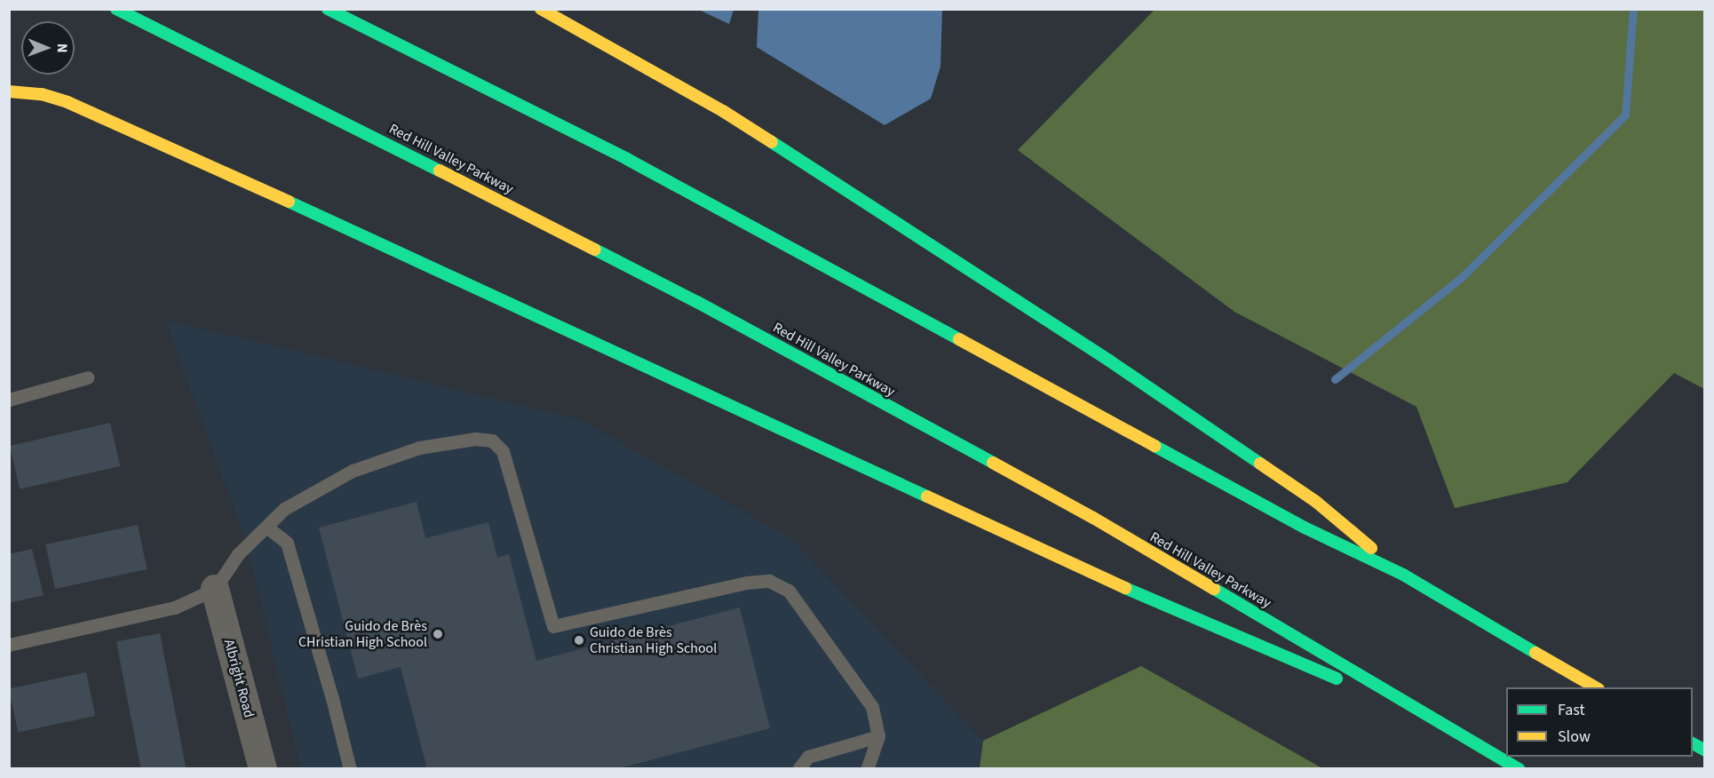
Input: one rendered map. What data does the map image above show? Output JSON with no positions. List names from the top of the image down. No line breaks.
{"streets":{"highway":["Red Hill Valley Parkway"],"street":["Albright Road"]},"places":["Guido de Brès CHristian High School","Guido de Brès Christian High School"],"legend":["Fast","Slow"],"north":"right"}
